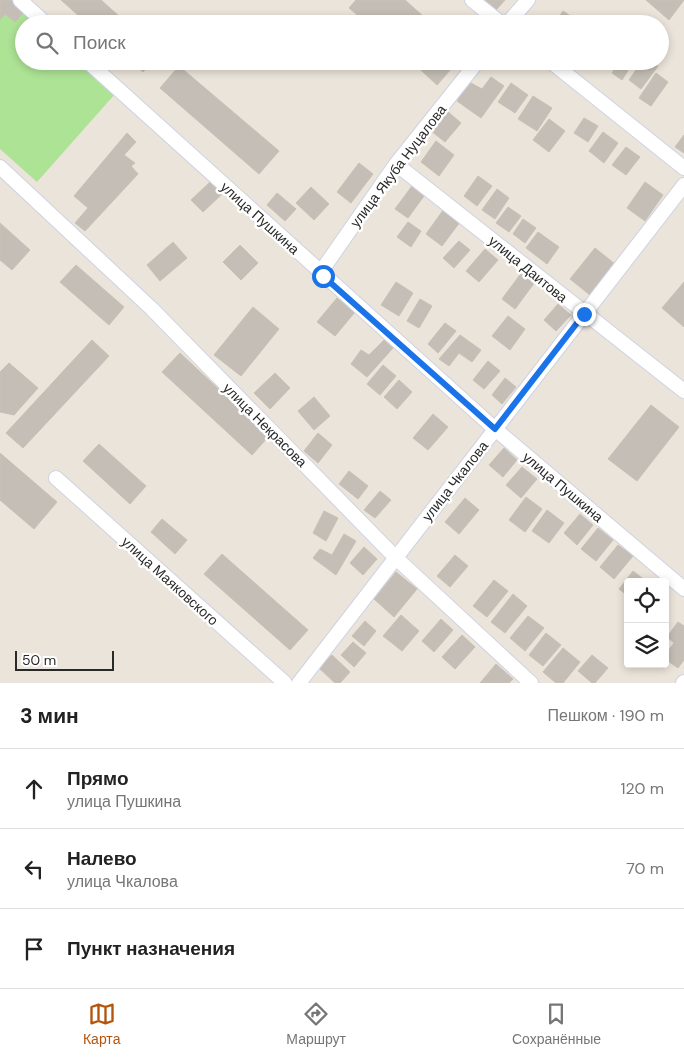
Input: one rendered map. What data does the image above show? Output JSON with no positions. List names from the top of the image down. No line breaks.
{"streets":{"street":["улица Якуба Нуцалова","улица Пушкина","улица Даитова","улица Некрасова","улица Чкалова","улица Маяковского"]},"crossings":[["улица Якуба Нуцалова","улица Пушкина"],["улица Якуба Нуцалова","улица Даитова"],["улица Пушкина","улица Чкалова"],["улица Даитова","улица Чкалова"],["улица Некрасова","улица Чкалова"]],"scale_bar":"50 m","page":{"search":"Поиск","scale":"50 m","heading":["3 мин","Пешком · 190 m"],"list":[["Прямо","улица Пушкина","120 m"],["Налево","улица Чкалова","70 m"],"Пункт назначения"],"nav":["Карта","Маршрут","Сохранённые"]}}
